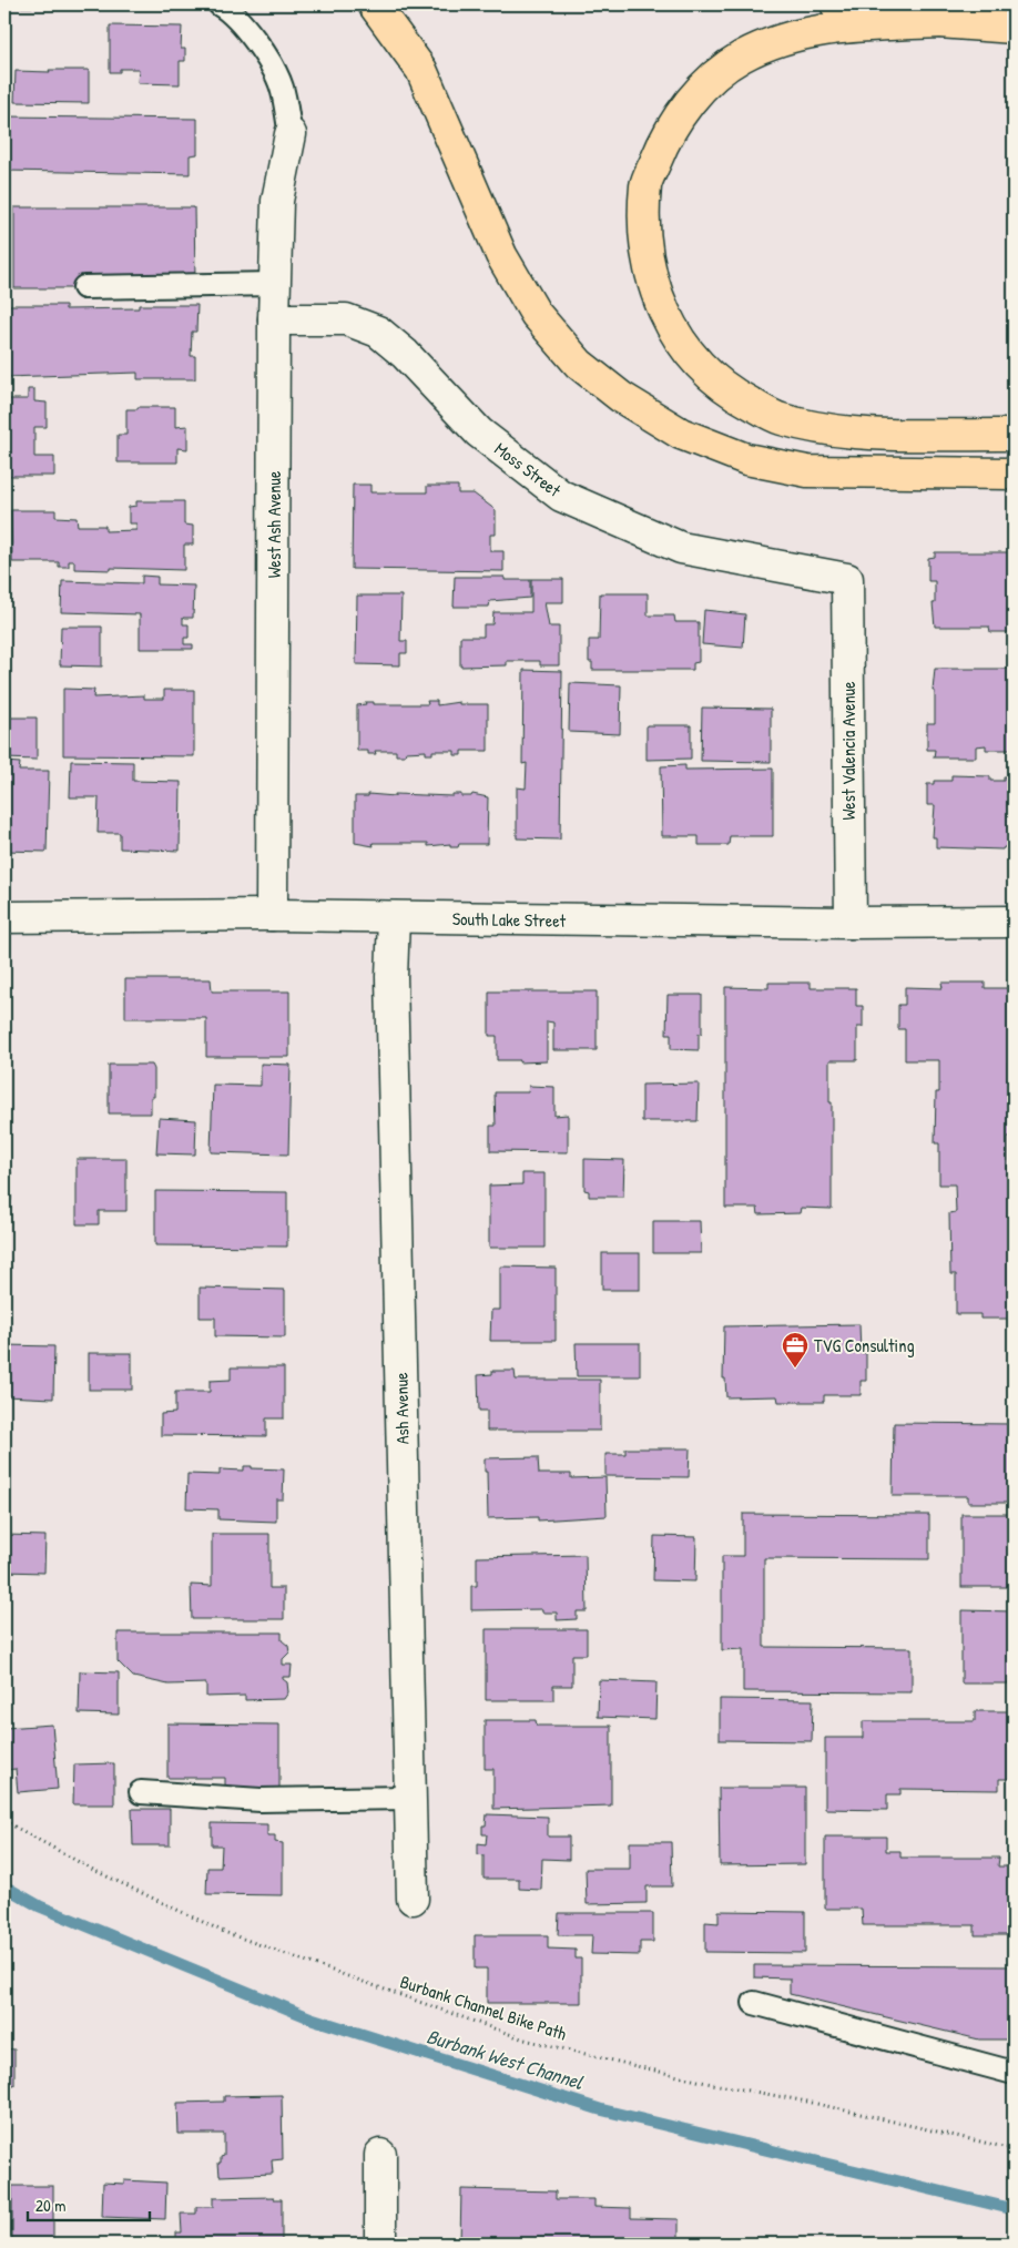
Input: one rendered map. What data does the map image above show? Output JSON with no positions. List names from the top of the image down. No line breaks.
{"streets":{"street":["Moss Street","West Ash Avenue","West Valencia Avenue","South Lake Street","Ash Avenue"],"path":["Burbank Channel Bike Path"]},"crossings":[["Moss Street","West Ash Avenue"],["Moss Street","West Valencia Avenue"],["West Ash Avenue","South Lake Street"],["West Valencia Avenue","South Lake Street"],["South Lake Street","Ash Avenue"]],"water":["Burbank West Channel"],"places":{"office":["TVG Consulting"]},"scale_bar":"20 m"}
